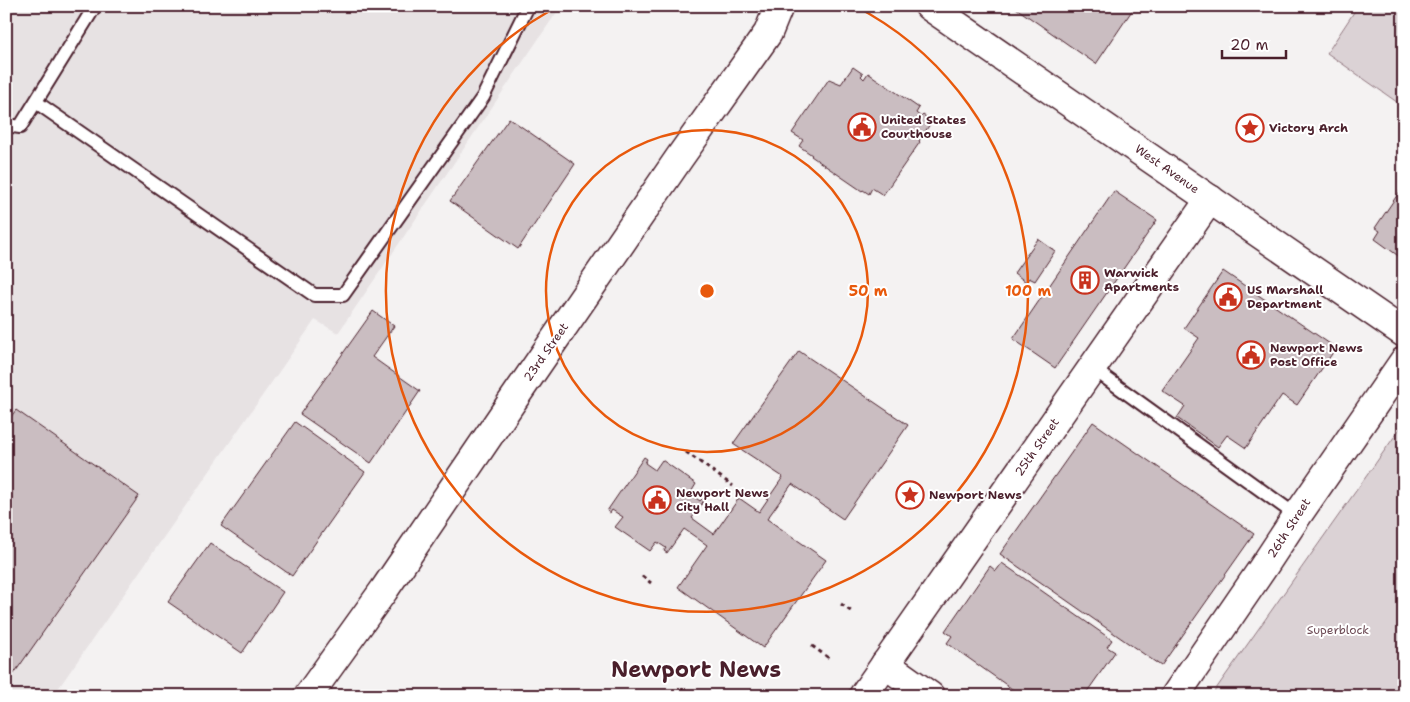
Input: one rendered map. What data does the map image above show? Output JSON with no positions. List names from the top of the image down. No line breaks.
{"streets":{"street":["West Avenue","23rd Street","25th Street","26th Street"]},"crossings":[["West Avenue","25th Street"]],"districts":["Newport News"],"parks":["Superblock"],"places":{"public building":["United States Courthouse","US Marshall Department","Newport News Post Office","Newport News City Hall"],"place":["Victory Arch","Newport News"],"building":["Warwick Apartments"]},"scale_bar":"20 m","rings":["50 m","100 m"]}
